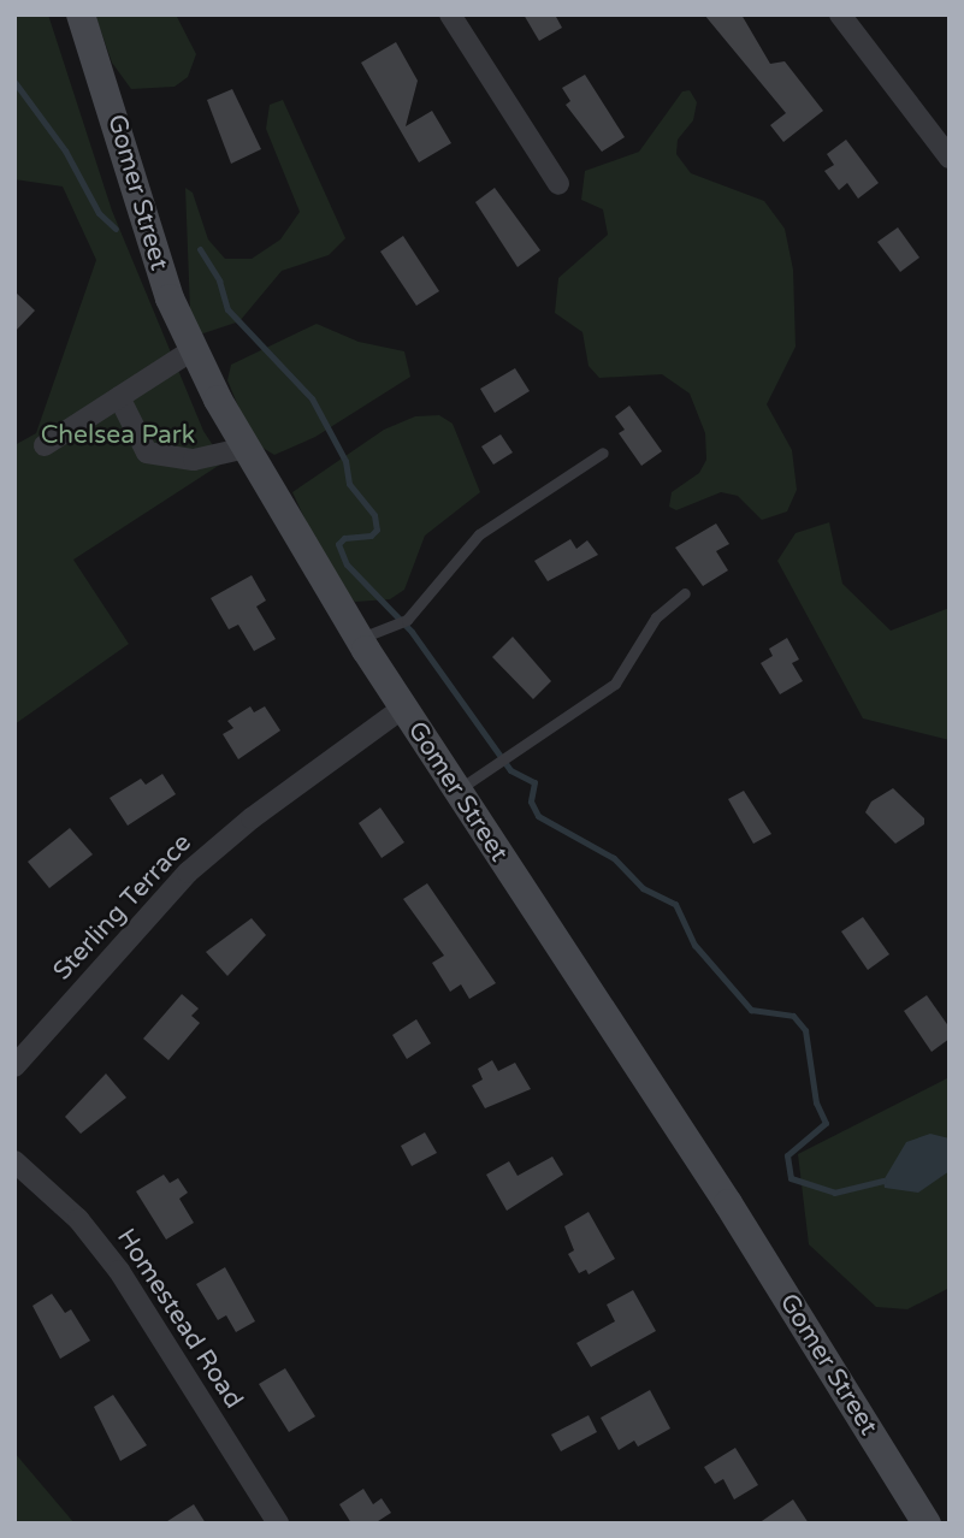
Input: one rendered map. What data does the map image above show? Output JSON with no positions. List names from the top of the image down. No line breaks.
{"streets":{"street":["Gomer Street","Sterling Terrace","Homestead Road"]},"crossings":[["Gomer Street","Sterling Terrace"]],"parks":["Chelsea Park"]}
